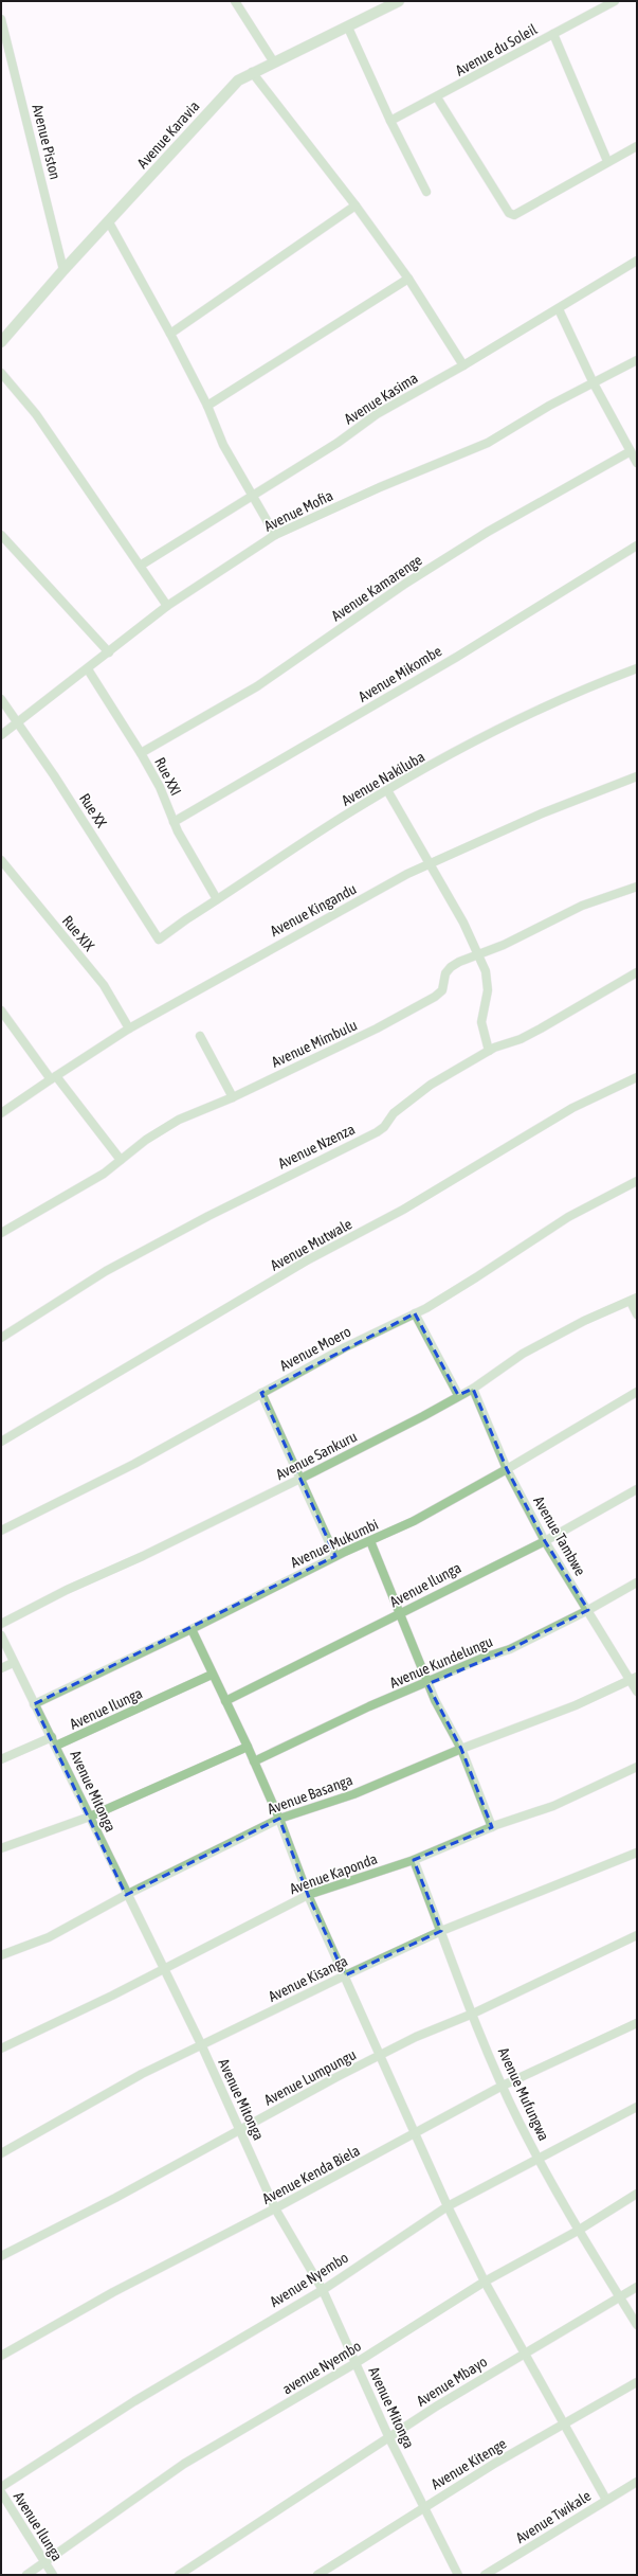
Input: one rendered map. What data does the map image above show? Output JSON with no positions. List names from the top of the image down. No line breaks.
{"streets":{"street":["Avenue du Soleil","Avenue Karavia","Avenue Piston","Avenue Kasima","Avenue Mofia","Avenue Kamarenge","Avenue Mikombe","Rue XXI","Avenue Nakiluba","Rue XX","Avenue Kingandu","Rue XIX","Avenue Mimbulu","Avenue Nzenza","Avenue Mutwale","Avenue Moero","Avenue Sankuru","Avenue Tambwe","Avenue Mukumbi","Avenue Ilunga","Avenue Kundelungu","Avenue Mitonga","Avenue Basanga","Avenue Kaponda","Avenue Kisanga","Avenue Lumpungu","Avenue Mufungwa","Avenue Kenda Biela","Avenue Nyembo","avenue Nyembo","Avenue Mbayo","Avenue Kitenge","Avenue Twikale"]},"crossings":[["Avenue Karavia","Avenue Piston"],["Avenue Mofia","Rue XXI"],["Avenue Mofia","Rue XX"],["Avenue Kamarenge","Rue XXI"],["Avenue Mikombe","Rue XXI"],["Rue XXI","Avenue Nakiluba"],["Avenue Nakiluba","Rue XX"],["Avenue Kingandu","Rue XIX"],["Avenue Sankuru","Avenue Tambwe"],["Avenue Tambwe","Avenue Mukumbi"],["Avenue Tambwe","Avenue Ilunga"],["Avenue Tambwe","Avenue Kundelungu"],["Avenue Tambwe","Avenue Basanga"],["Avenue Mukumbi","Avenue Mitonga"],["Avenue Ilunga","Avenue Mitonga"],["Avenue Ilunga","avenue Nyembo"],["Avenue Mitonga","Avenue Basanga"],["Avenue Mitonga","Avenue Kaponda"],["Avenue Mitonga","Avenue Kisanga"],["Avenue Mitonga","Avenue Lumpungu"],["Avenue Mitonga","Avenue Kenda Biela"],["Avenue Mitonga","Avenue Nyembo"],["Avenue Mitonga","avenue Nyembo"],["Avenue Mitonga","Avenue Mbayo"],["Avenue Mitonga","Avenue Kitenge"],["Avenue Kaponda","Avenue Mufungwa"],["Avenue Kisanga","Avenue Mufungwa"],["Avenue Lumpungu","Avenue Mufungwa"],["Avenue Mufungwa","Avenue Kenda Biela"],["Avenue Mufungwa","Avenue Nyembo"],["Avenue Mufungwa","avenue Nyembo"],["Avenue Mufungwa","Avenue Mbayo"]]}
